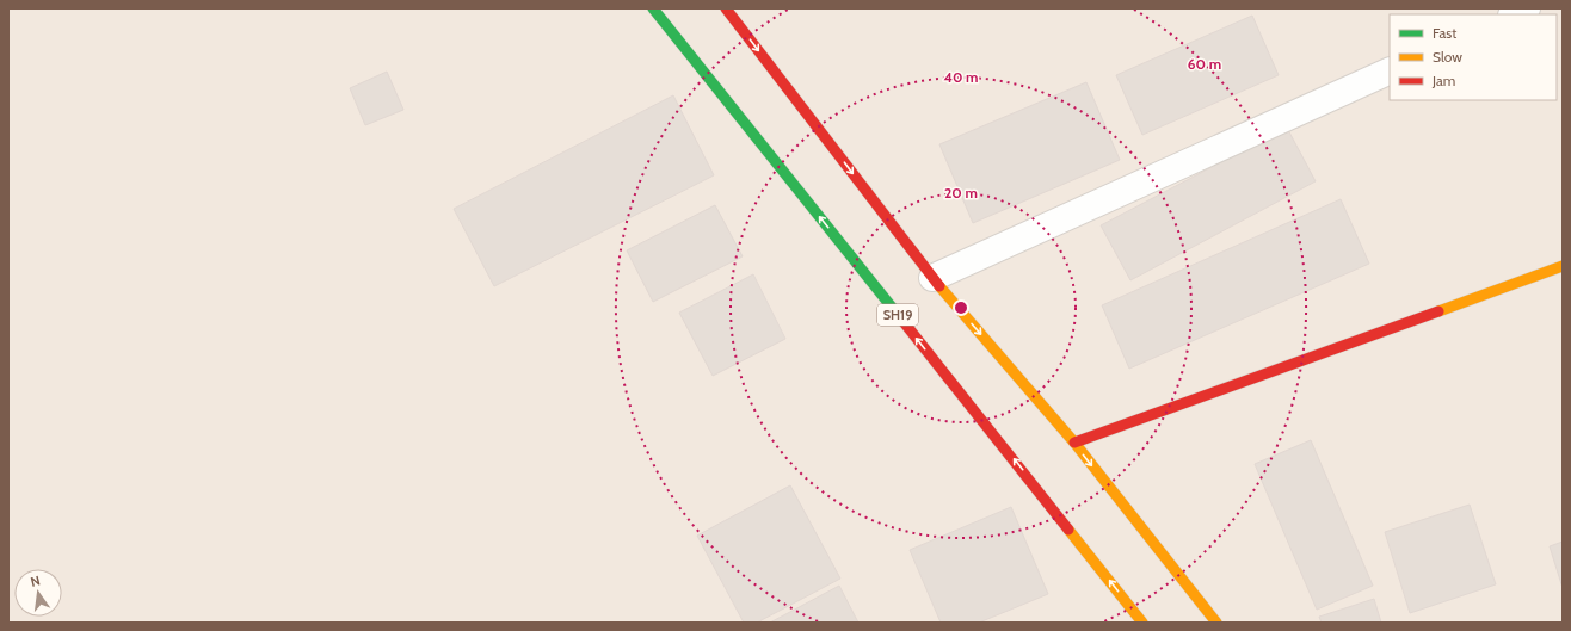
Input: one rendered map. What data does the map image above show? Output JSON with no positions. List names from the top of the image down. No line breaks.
{"streets":{"main road":["SH19"]},"legend":["Fast","Slow","Jam"],"north":"top","rings":["60 m","40 m","20 m"]}
